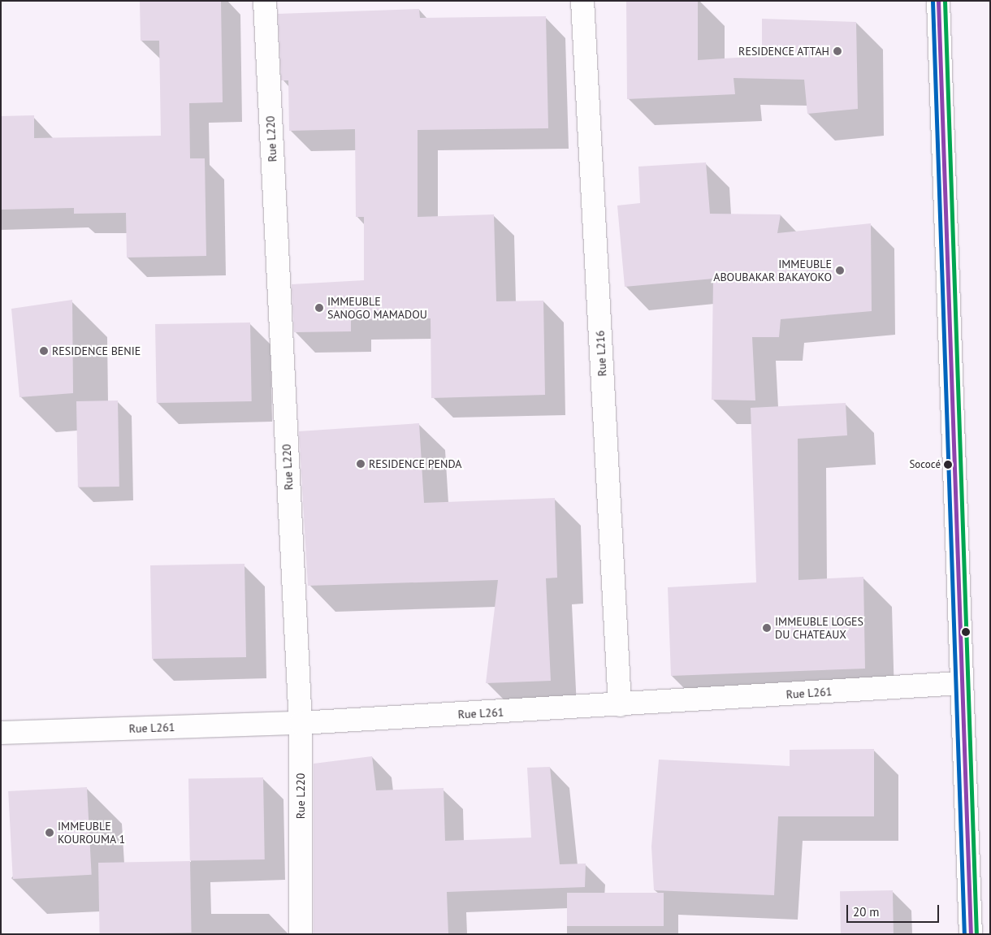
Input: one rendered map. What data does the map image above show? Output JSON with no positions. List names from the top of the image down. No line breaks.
{"streets":{"street":["Rue L220","Rue L216","Rue L261"]},"crossings":[["Rue L220","Rue L261"],["Rue L216","Rue L261"]],"places":["RESIDENCE ATTAH","IMMEUBLE ABOUBAKAR BAKAYOKO","IMMEUBLE SANOGO MAMADOU","RESIDENCE BENIE","RESIDENCE PENDA","Sococé","IMMEUBLE LOGES DU CHATEAUX","IMMEUBLE KOUROUMA 1"],"scale_bar":"20 m"}
